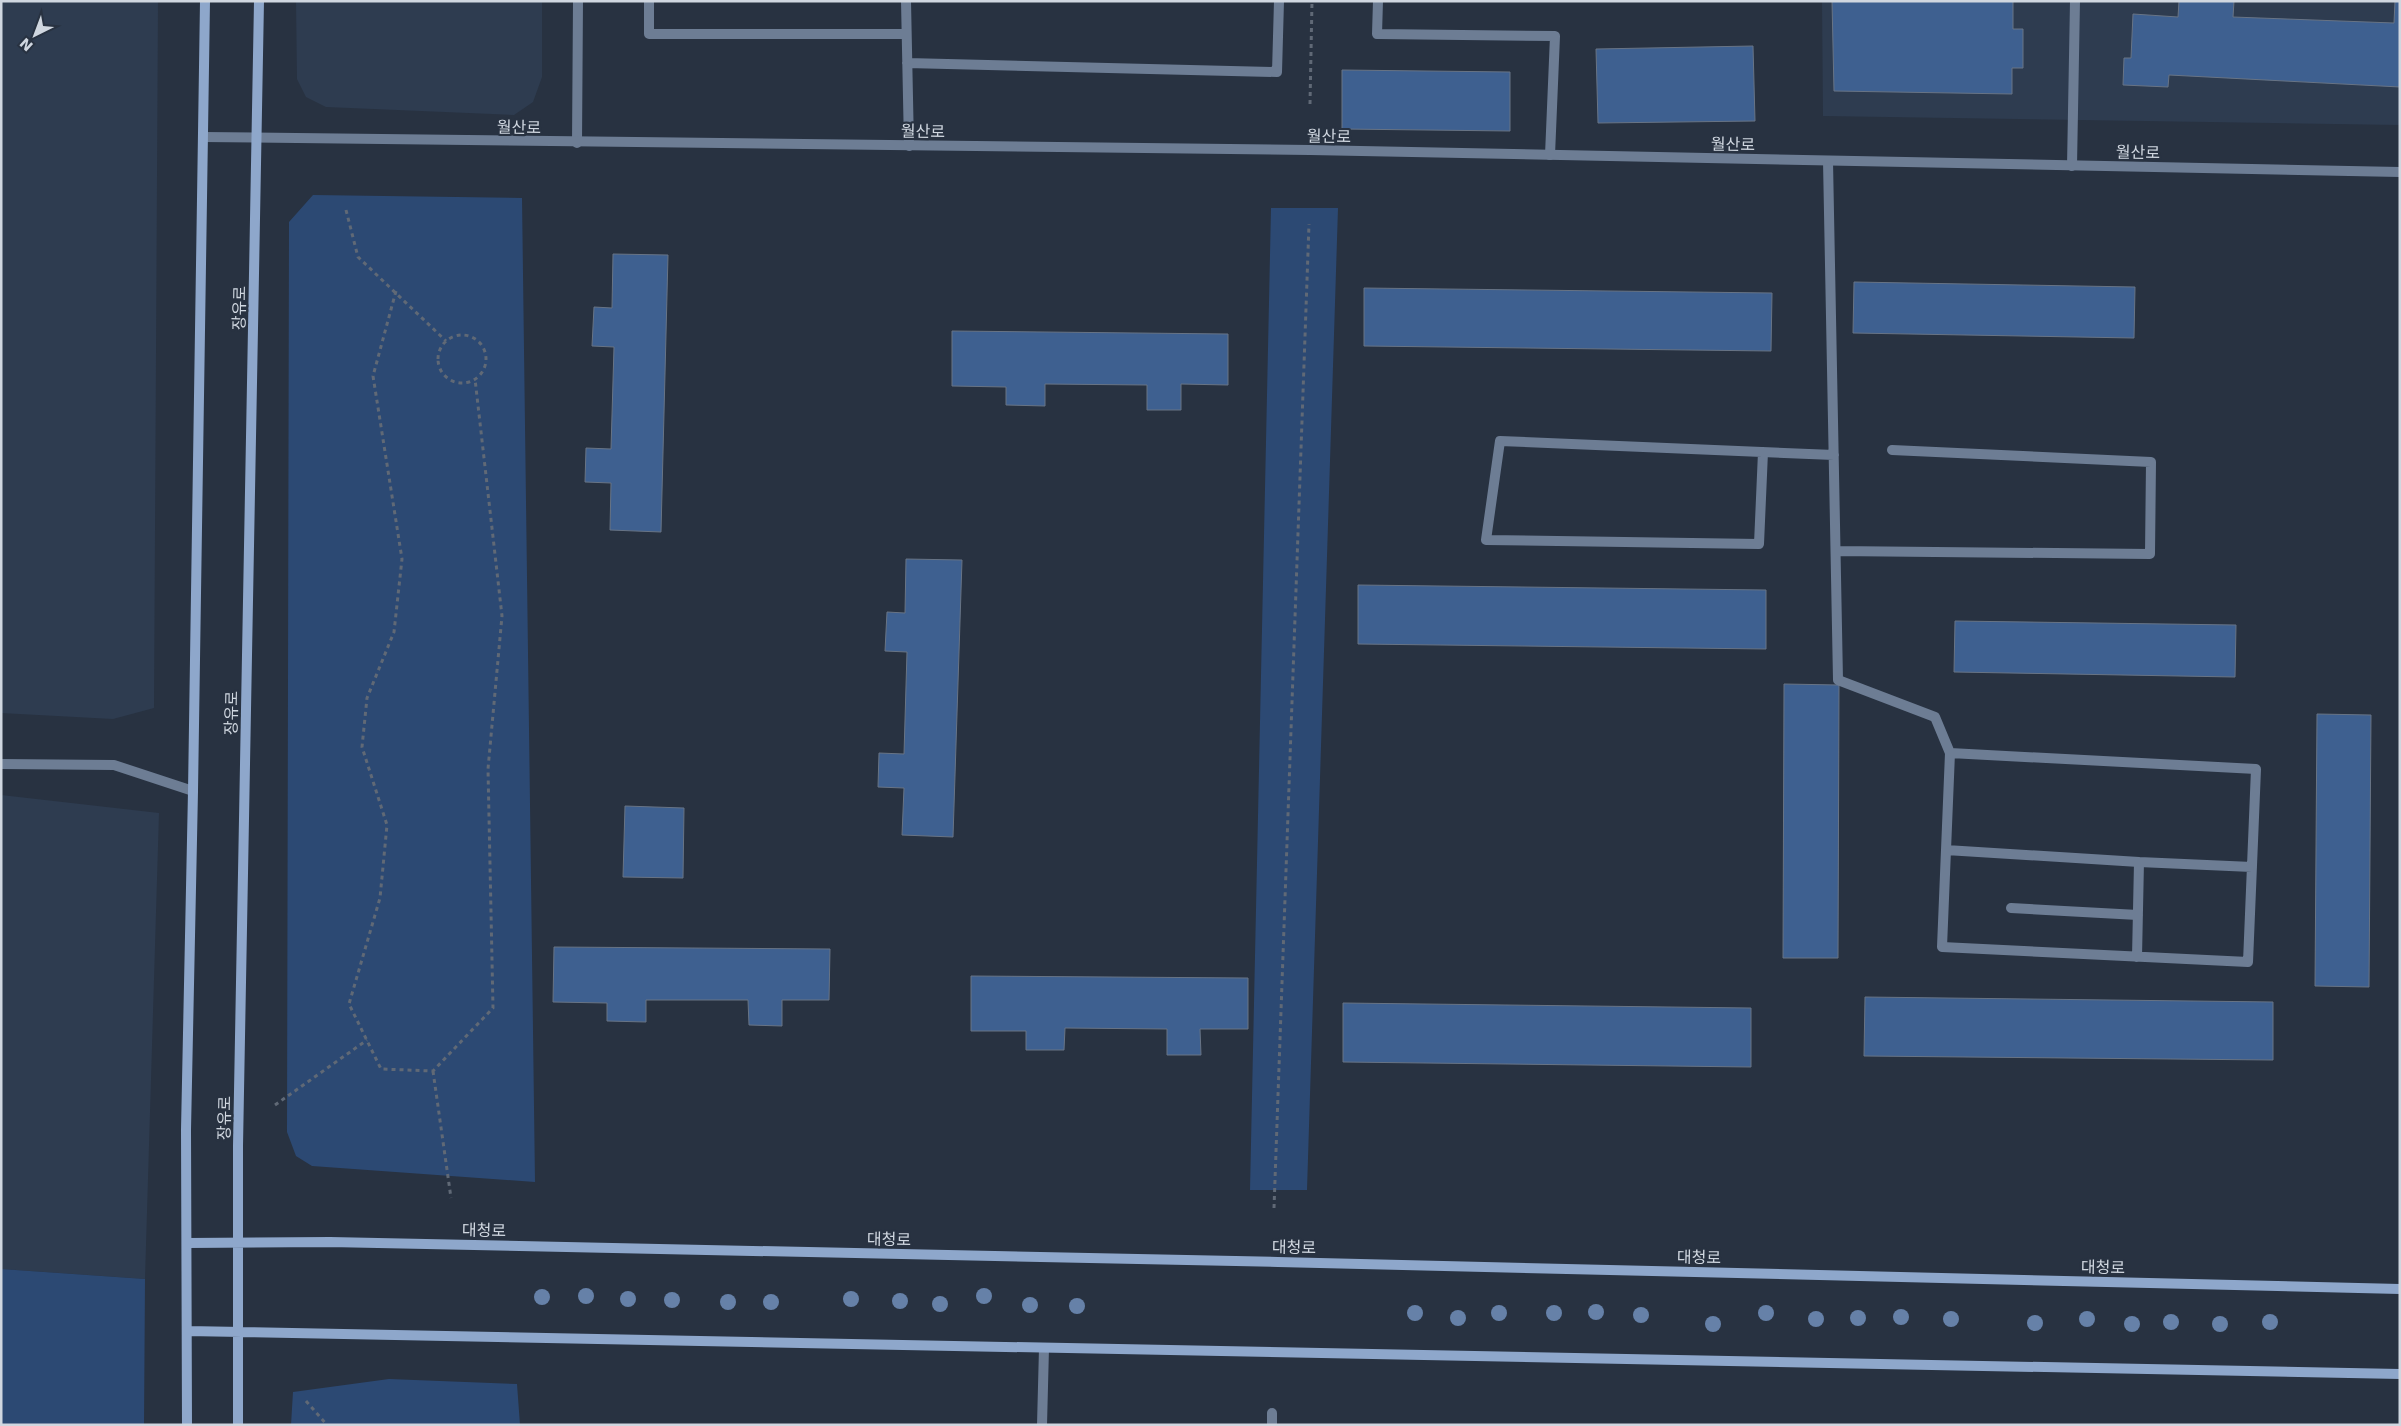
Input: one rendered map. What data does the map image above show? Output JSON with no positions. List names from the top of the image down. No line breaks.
{"streets":{"main road":["장유로","대청로"],"street":["월산로"]},"crossings":[["월산로","장유로"],["장유로","대청로"]],"north":"bottom left"}
